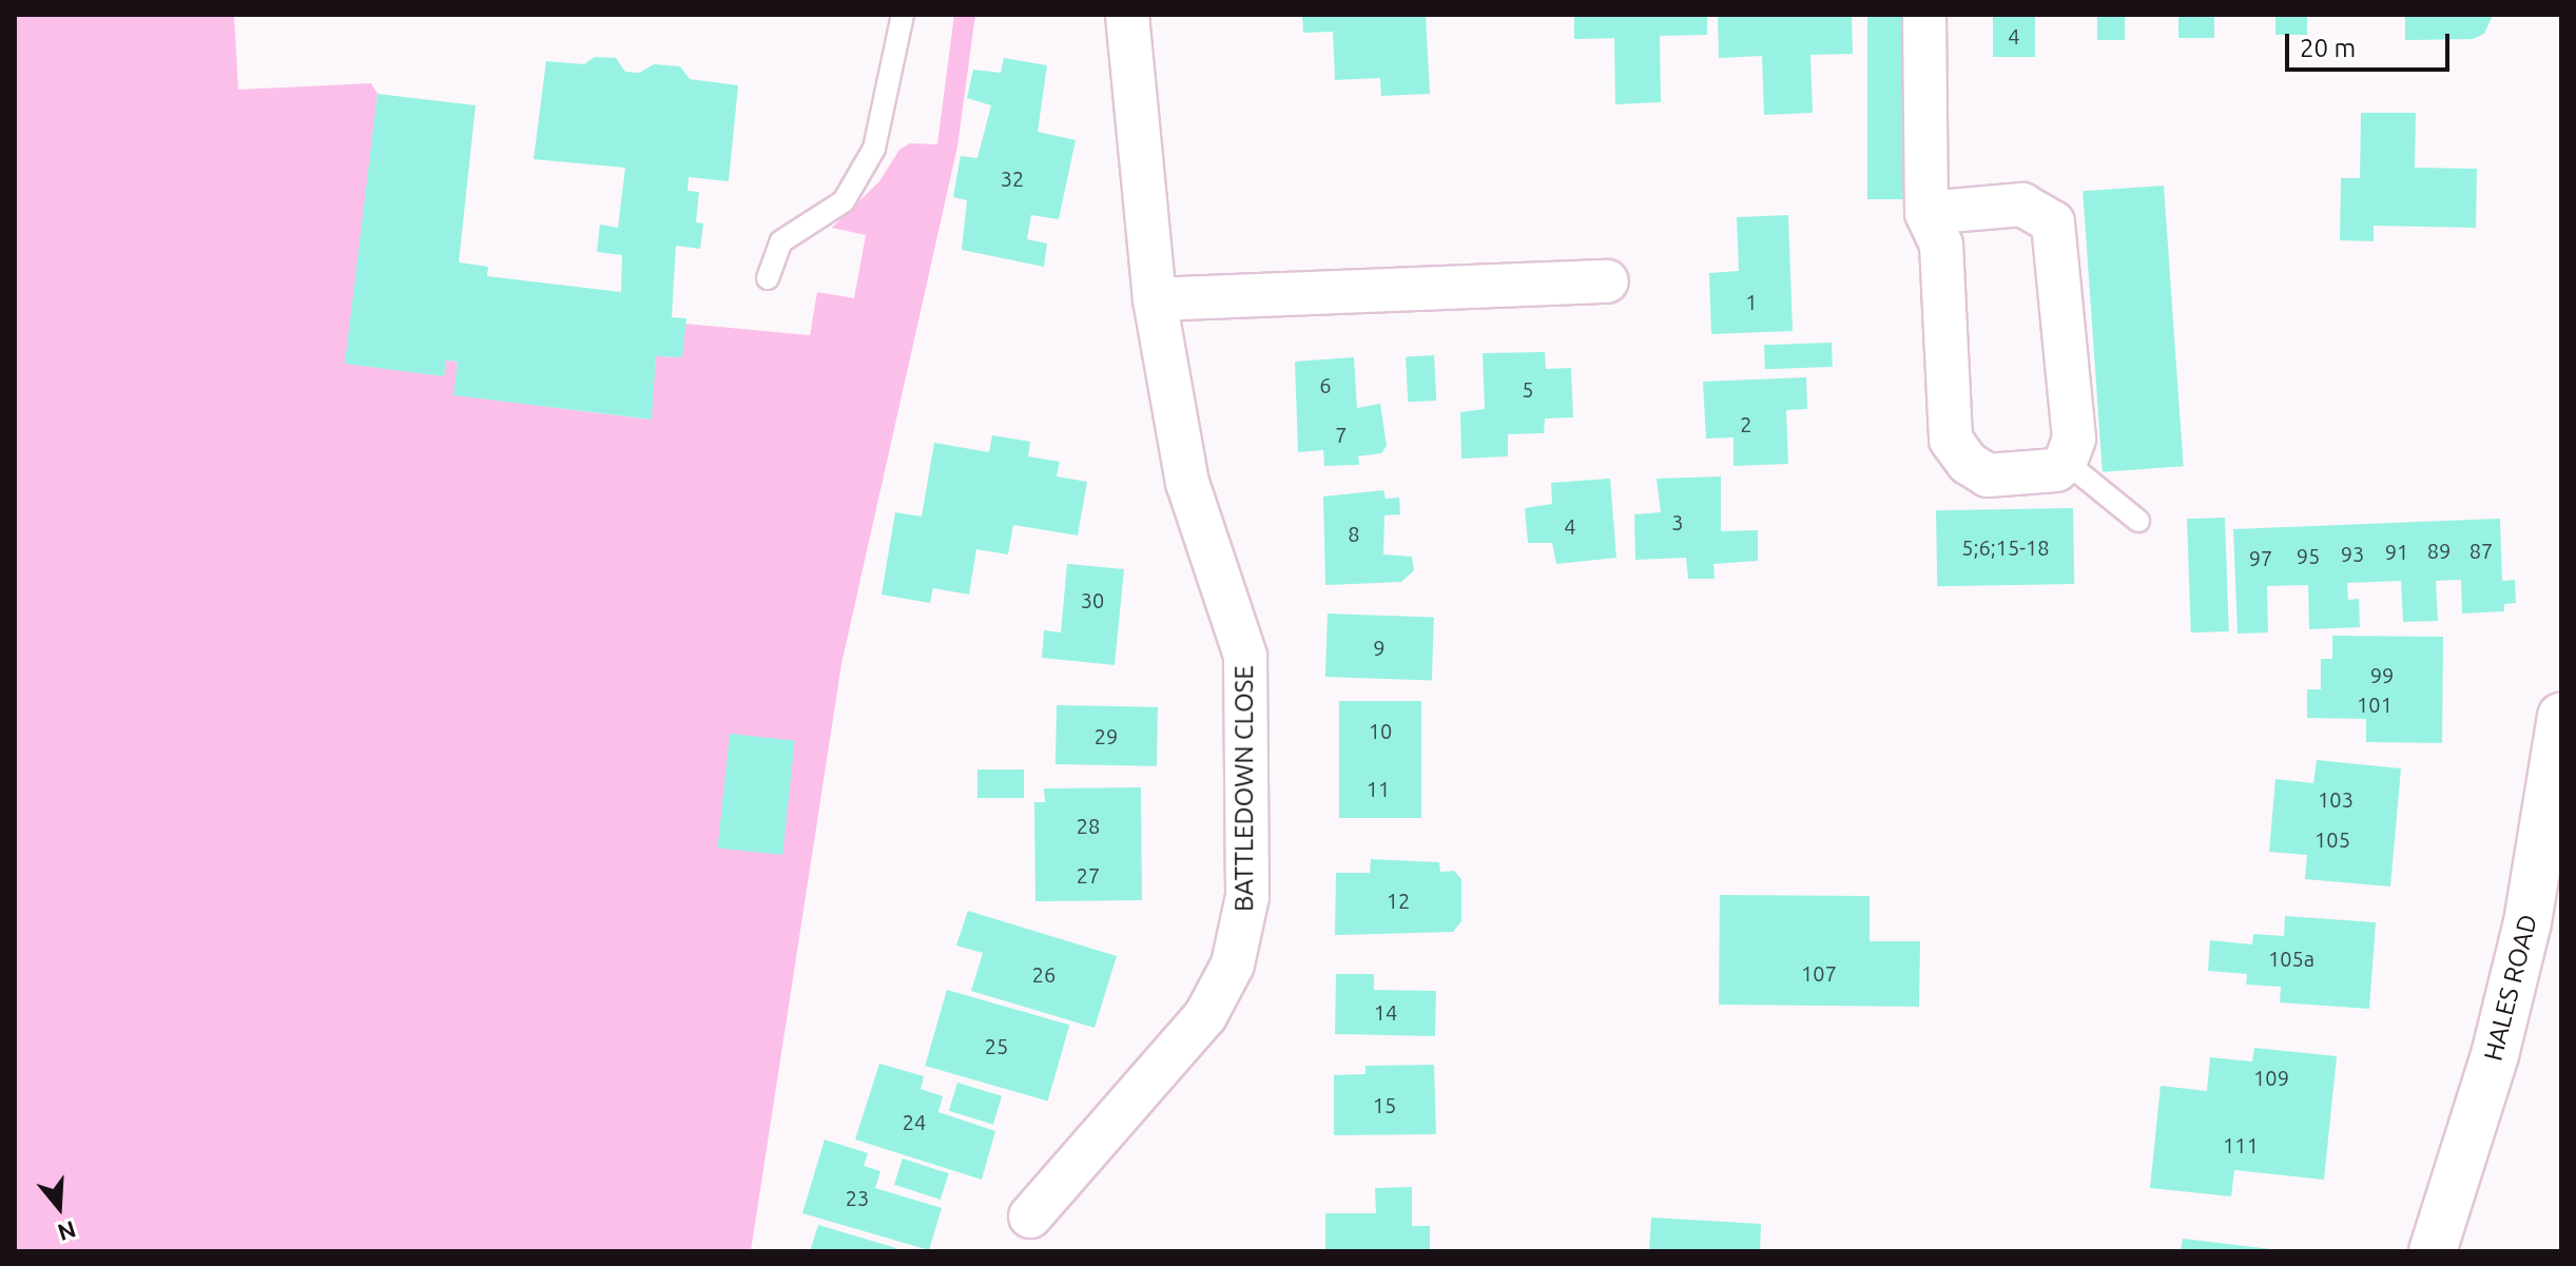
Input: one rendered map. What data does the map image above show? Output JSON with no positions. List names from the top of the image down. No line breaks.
{"streets":{"main road":["HALES ROAD"],"street":["BATTLEDOWN CLOSE"]},"house_numbers":["4","32","1","6","5","2","7","3","4","8","5;6;15-18","89","87","91","93","95","97","30","9","99","101","10","29","11","103","28","105","27","12","105a","107","26","14","25","109","15","24","111","23"],"scale_bar":"20 m","north":"bottom"}
